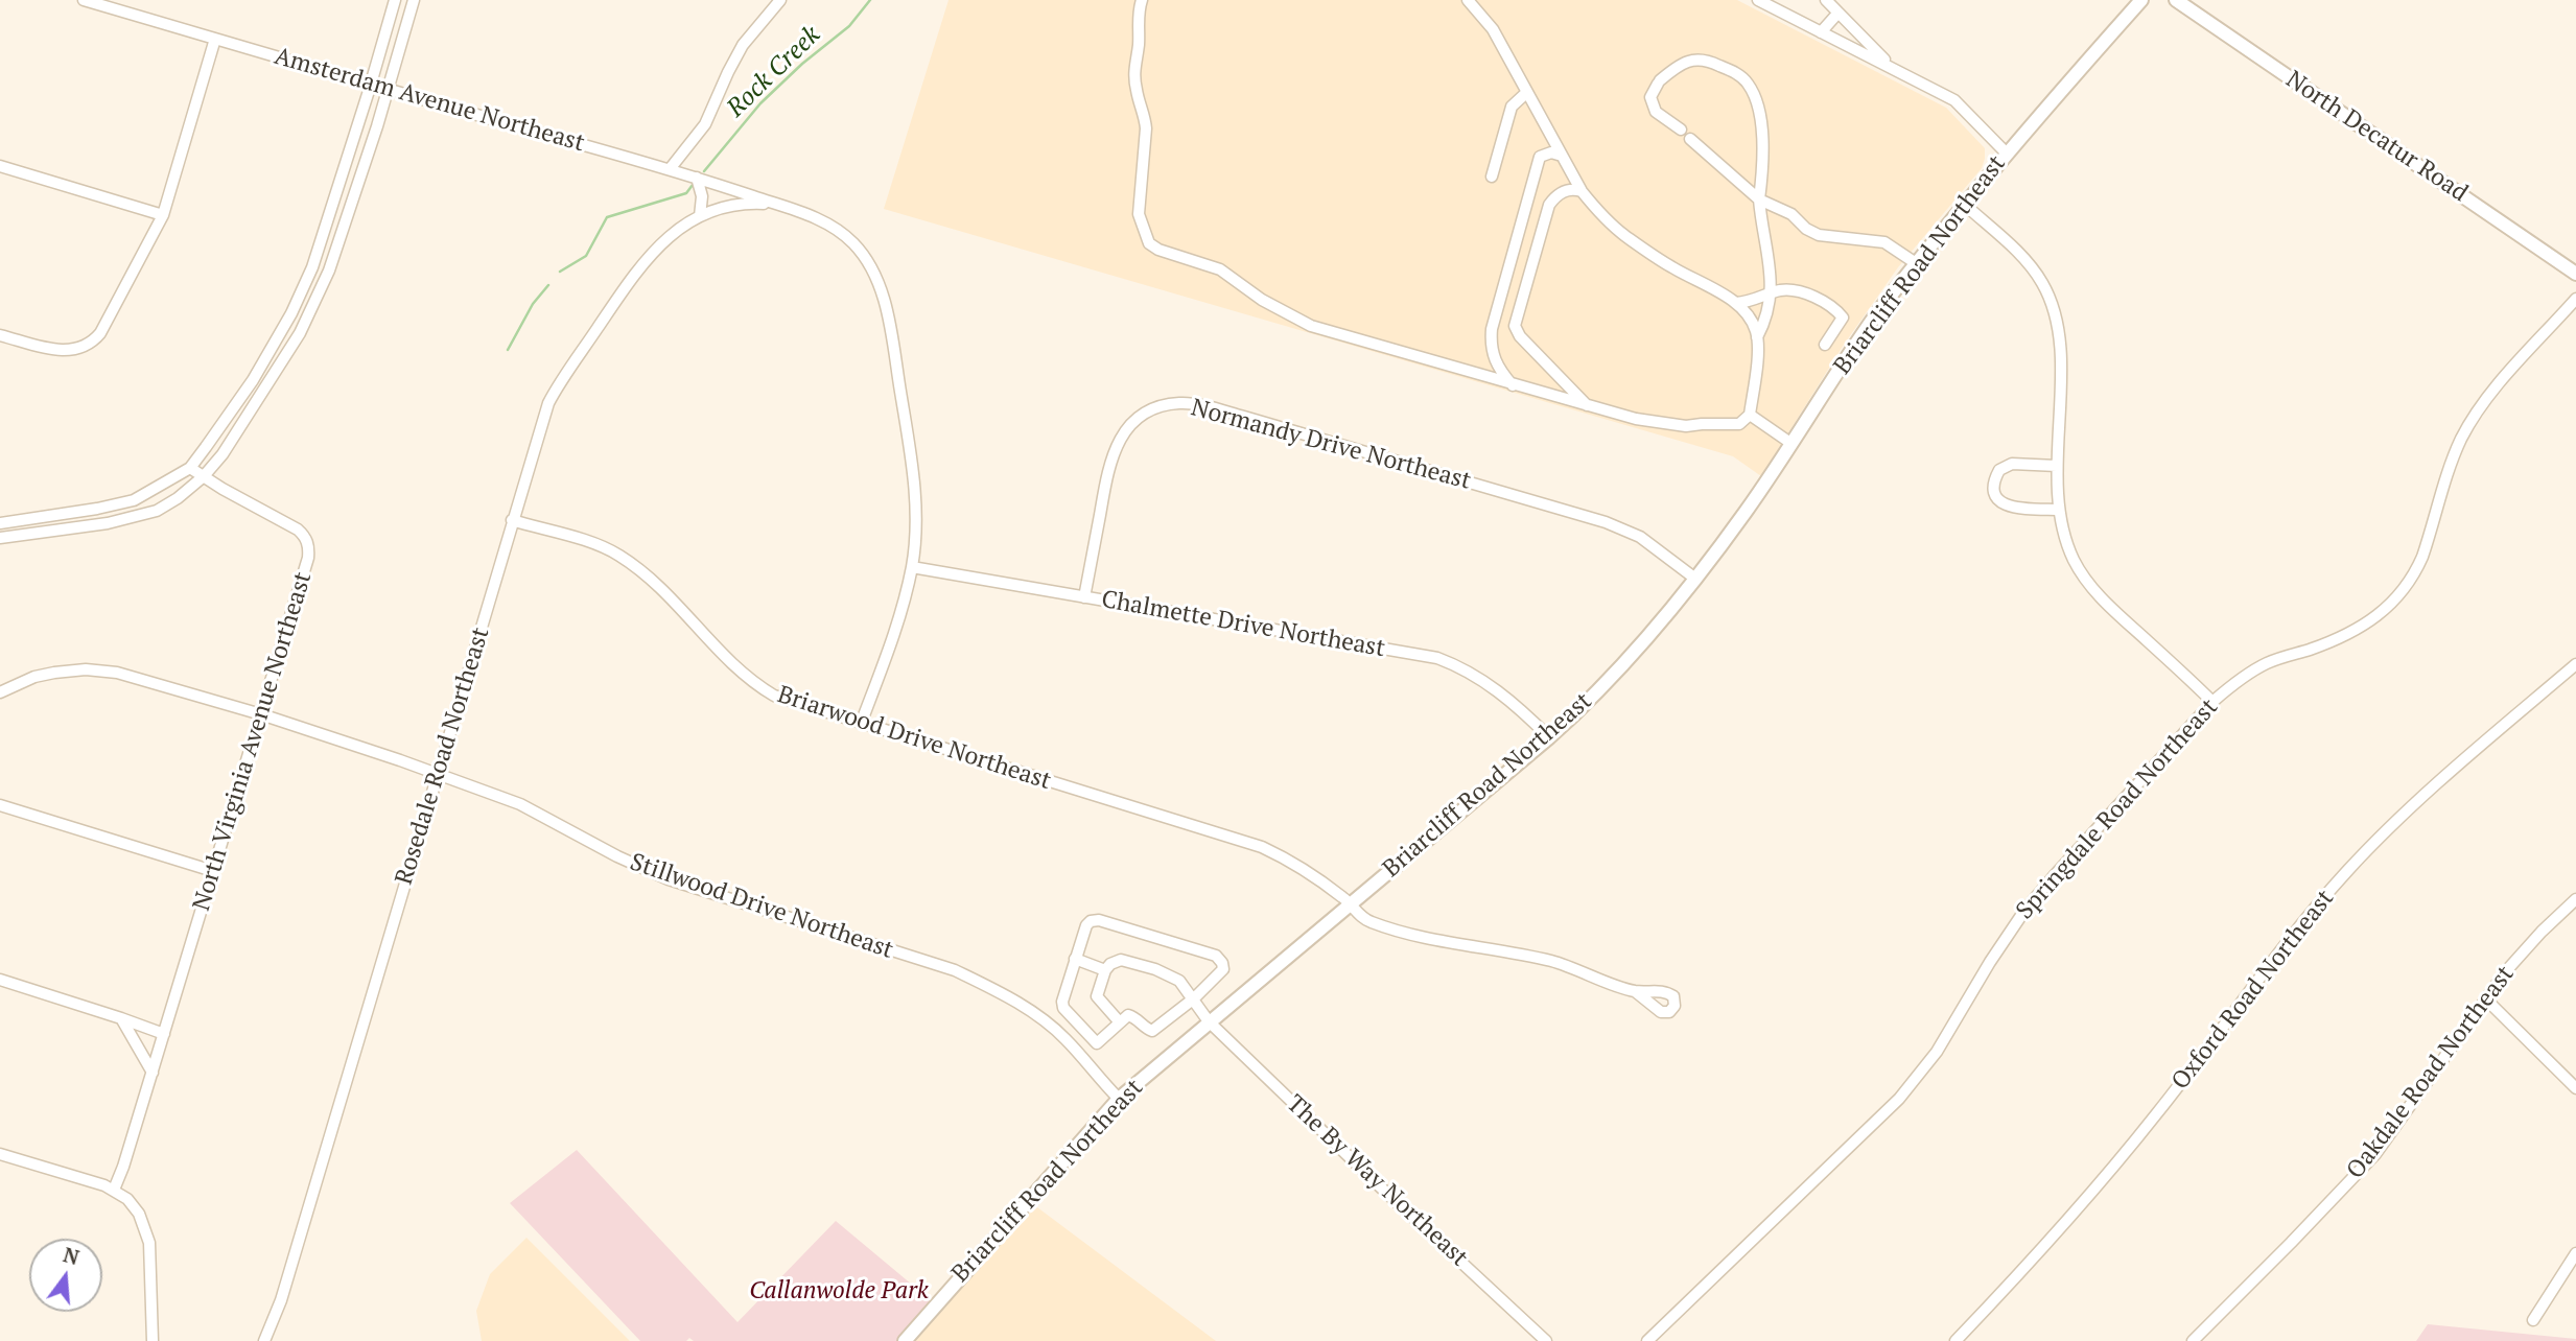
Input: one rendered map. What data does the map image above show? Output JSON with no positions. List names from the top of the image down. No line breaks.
{"streets":{"main road":["North Decatur Road","Briarcliff Road Northeast"],"street":["Amsterdam Avenue Northeast","Normandy Drive Northeast","Chalmette Drive Northeast","Briarwood Drive Northeast","North Virginia Avenue Northeast","Rosedale Road Northeast","Springdale Road Northeast","Stillwood Drive Northeast","Oxford Road Northeast","Oakdale Road Northeast","The By Way Northeast"]},"crossings":[["Amsterdam Avenue Northeast","Chalmette Drive Northeast"],["Amsterdam Avenue Northeast","Briarwood Drive Northeast"],["Amsterdam Avenue Northeast","Rosedale Road Northeast"],["Briarcliff Road Northeast","Normandy Drive Northeast"],["Briarcliff Road Northeast","Chalmette Drive Northeast"],["Briarcliff Road Northeast","Briarwood Drive Northeast"],["Briarcliff Road Northeast","Stillwood Drive Northeast"],["Briarcliff Road Northeast","The By Way Northeast"],["Normandy Drive Northeast","Chalmette Drive Northeast"],["Briarwood Drive Northeast","Rosedale Road Northeast"],["North Virginia Avenue Northeast","Stillwood Drive Northeast"],["Rosedale Road Northeast","Stillwood Drive Northeast"]],"water":["Rock Creek"],"parks":["Callanwolde Park"],"north":"top"}
